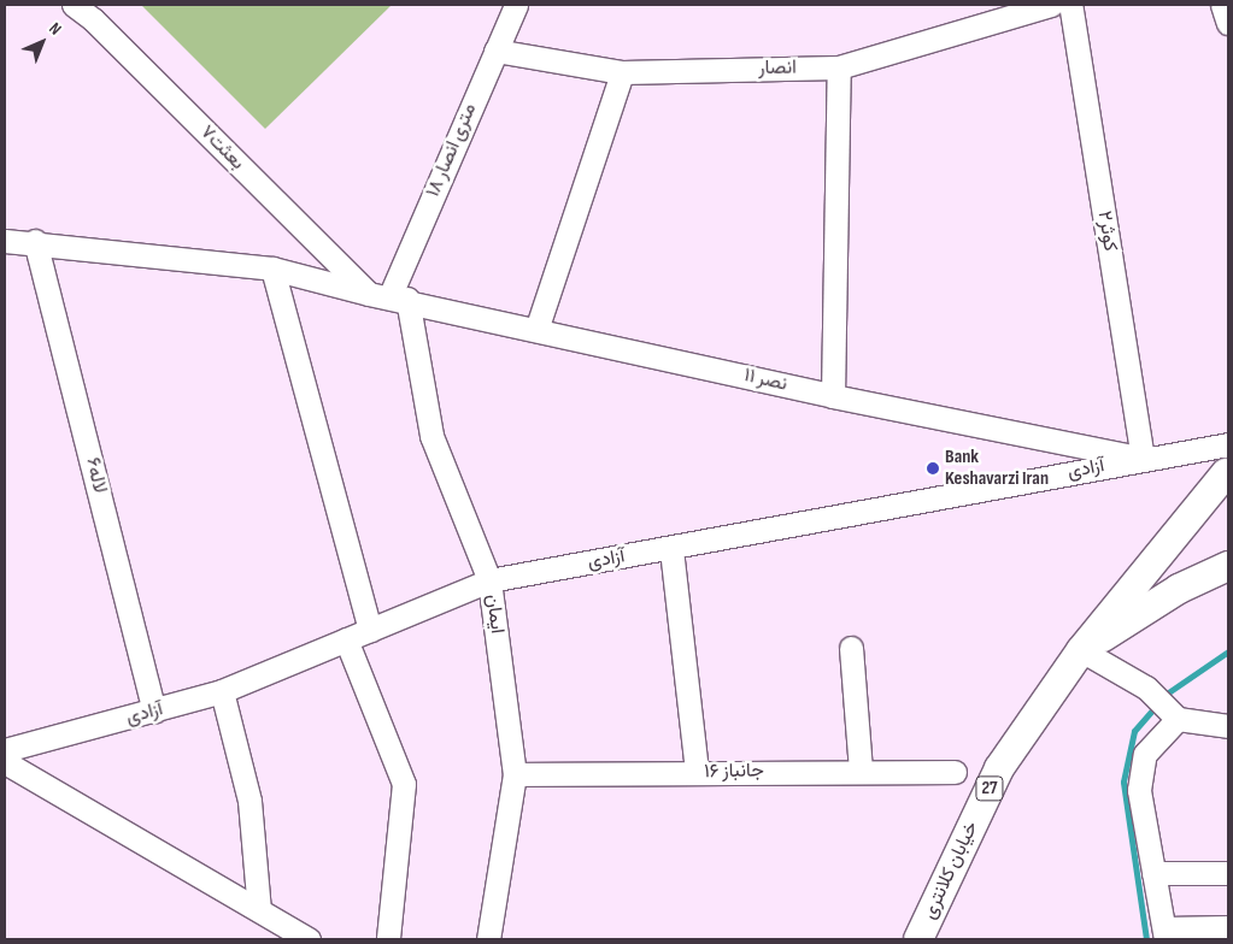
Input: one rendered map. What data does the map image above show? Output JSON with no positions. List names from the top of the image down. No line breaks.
{"streets":{"main road":["27","خیابان کلانتری"],"street":["انصار","بعثت۷","۱۸ متری انصار","کوثر۲","نصر ۱۱","آزادی","لاله۶","ایمان","جانباز ۱۶"]},"crossings":[["انصار","۱۸ متری انصار"],["بعثت۷","۱۸ متری انصار"],["بعثت۷","نصر ۱۱"],["بعثت۷","ایمان"],["۱۸ متری انصار","نصر ۱۱"],["۱۸ متری انصار","ایمان"],["کوثر۲","نصر ۱۱"],["کوثر۲","آزادی"],["نصر ۱۱","آزادی"],["نصر ۱۱","لاله۶"],["نصر ۱۱","ایمان"],["آزادی","لاله۶"],["آزادی","ایمان"],["ایمان","جانباز ۱۶"]],"places":["Bank Keshavarzi Iran"],"north":"top right"}
